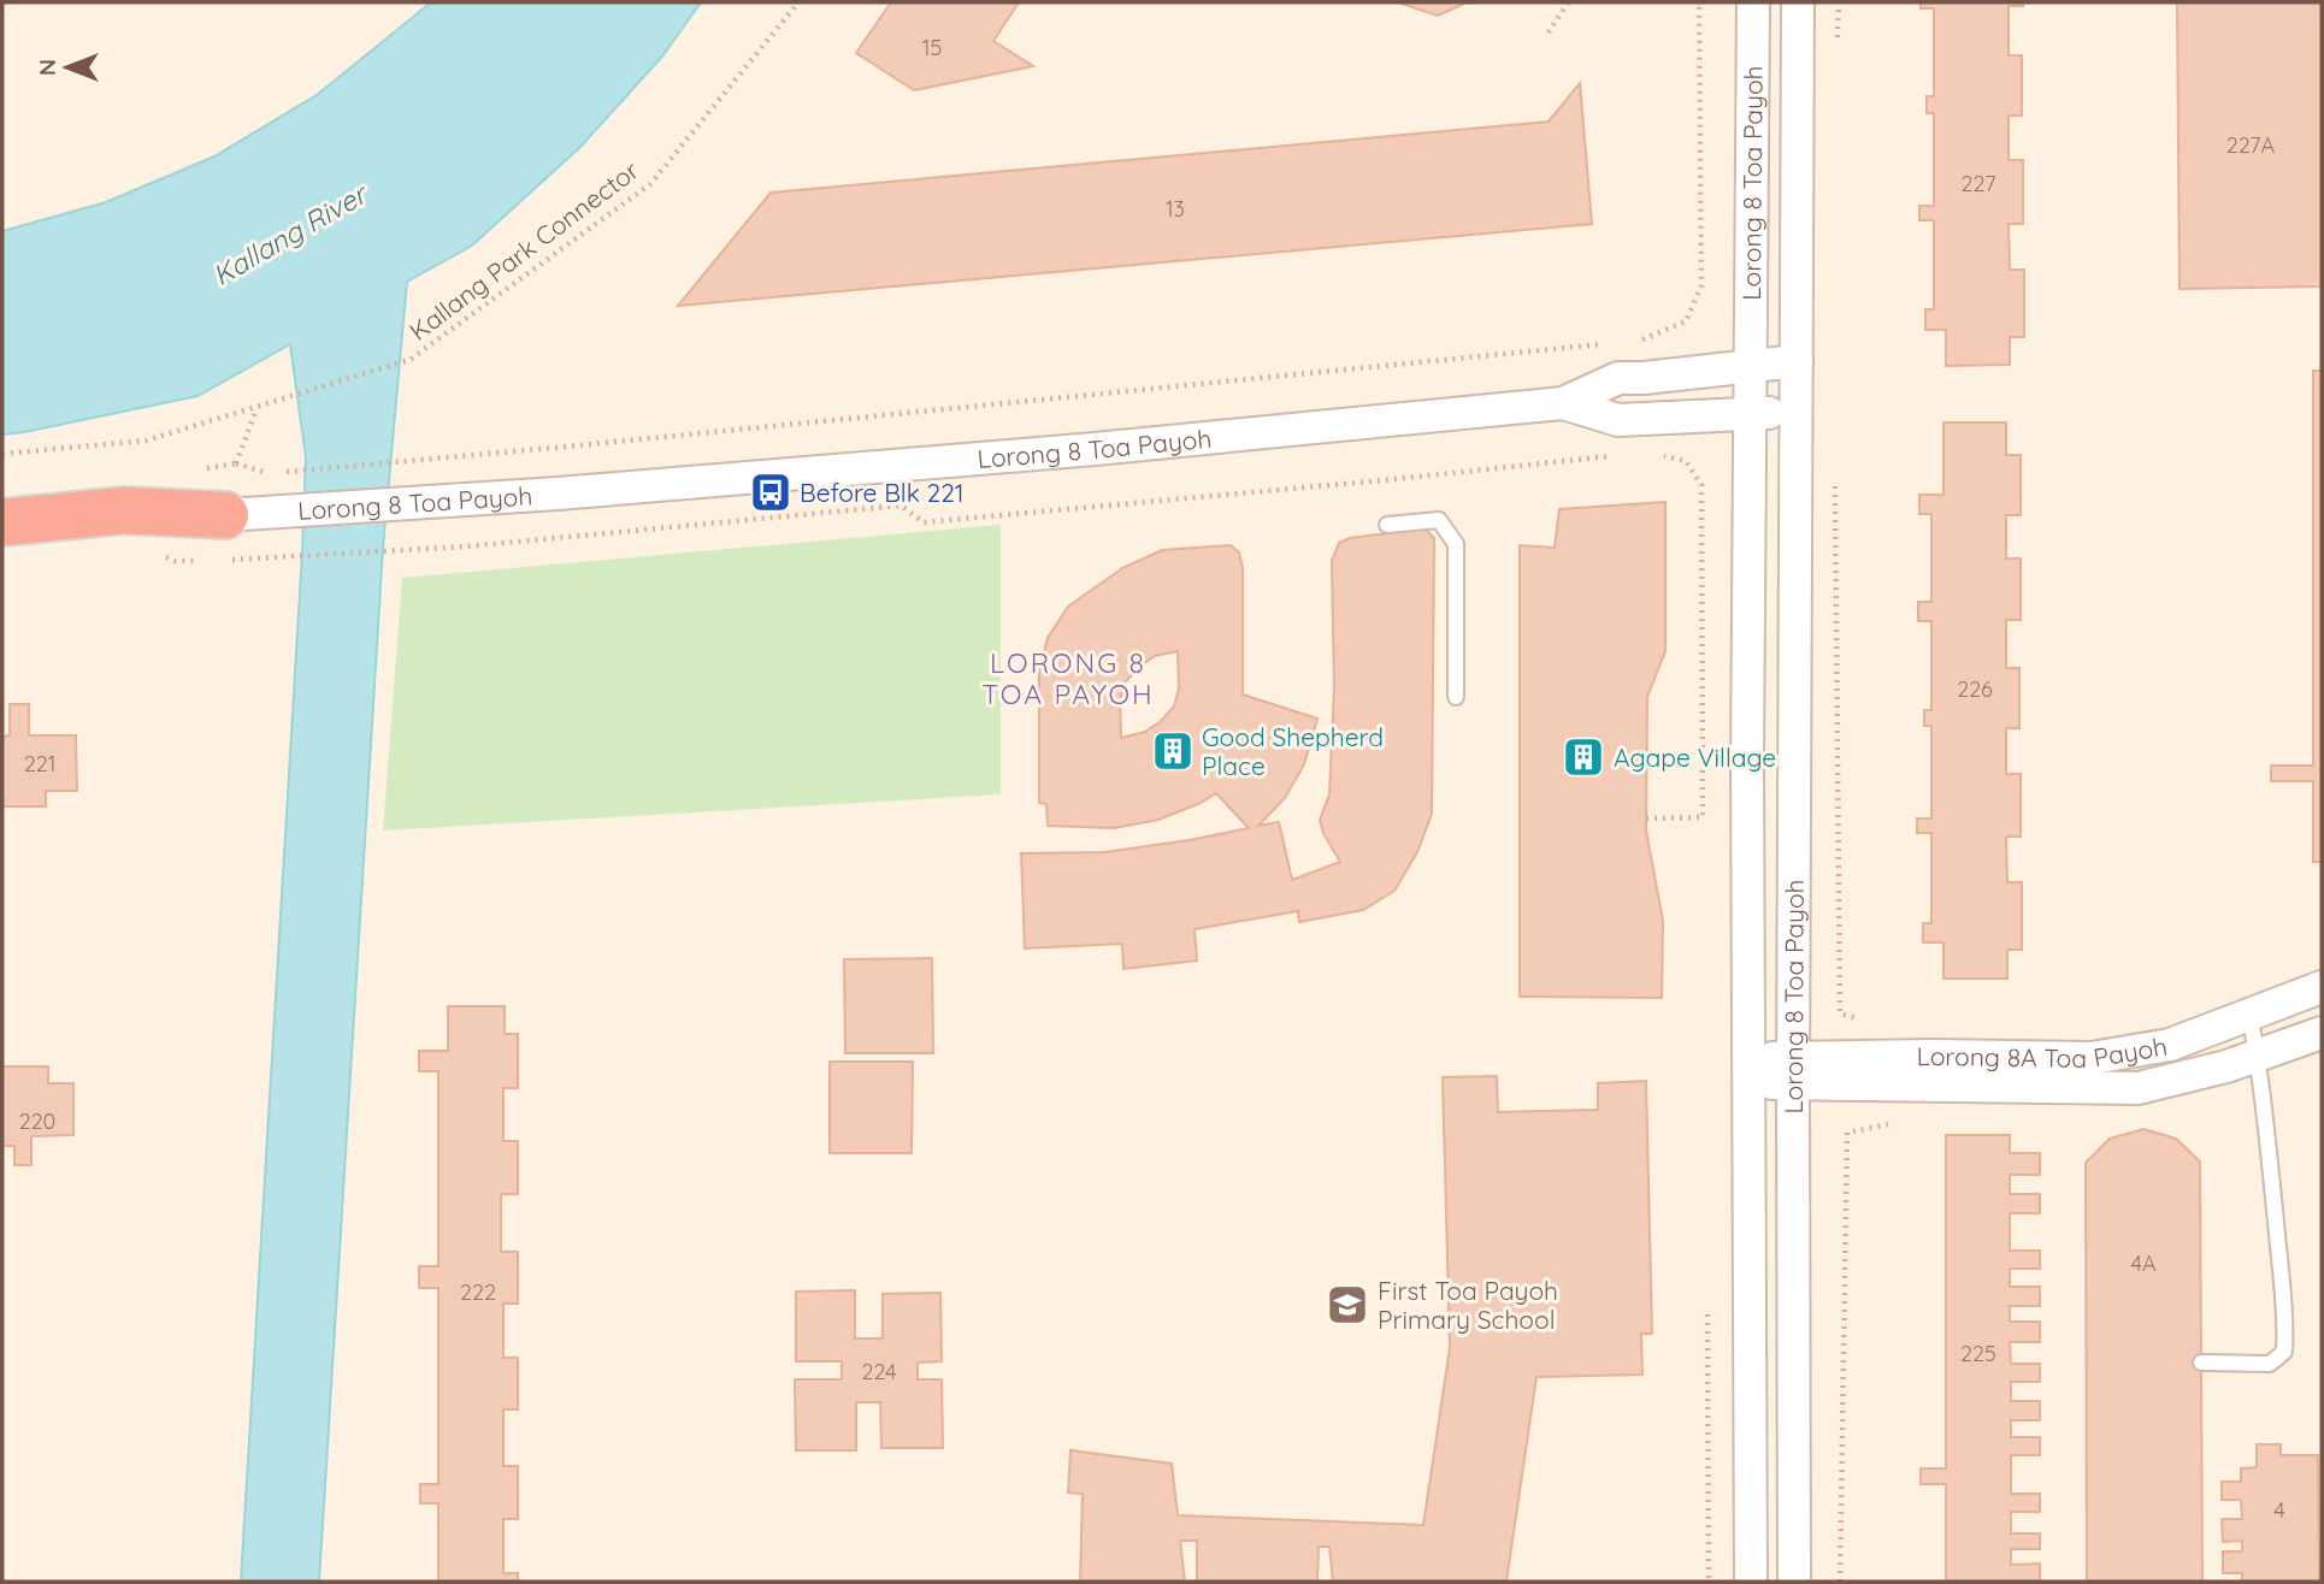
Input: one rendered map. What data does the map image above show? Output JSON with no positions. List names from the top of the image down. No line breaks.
{"streets":{"street":["Lorong 8 Toa Payoh","Lorong 8A Toa Payoh"],"path":["Kallang Park Connector"]},"crossings":[["Lorong 8 Toa Payoh","Lorong 8A Toa Payoh"]],"districts":["LORONG 8 TOA PAYOH"],"water":["Kallang River"],"places":{"bus stop":["Before Blk 221"],"building":["Good Shepherd Place","Agape Village"],"school or university":["First Toa Payoh Primary School"]},"house_numbers":["15","227A","227","13","226","221","220","4A","222","225","224","4"],"north":"left"}
